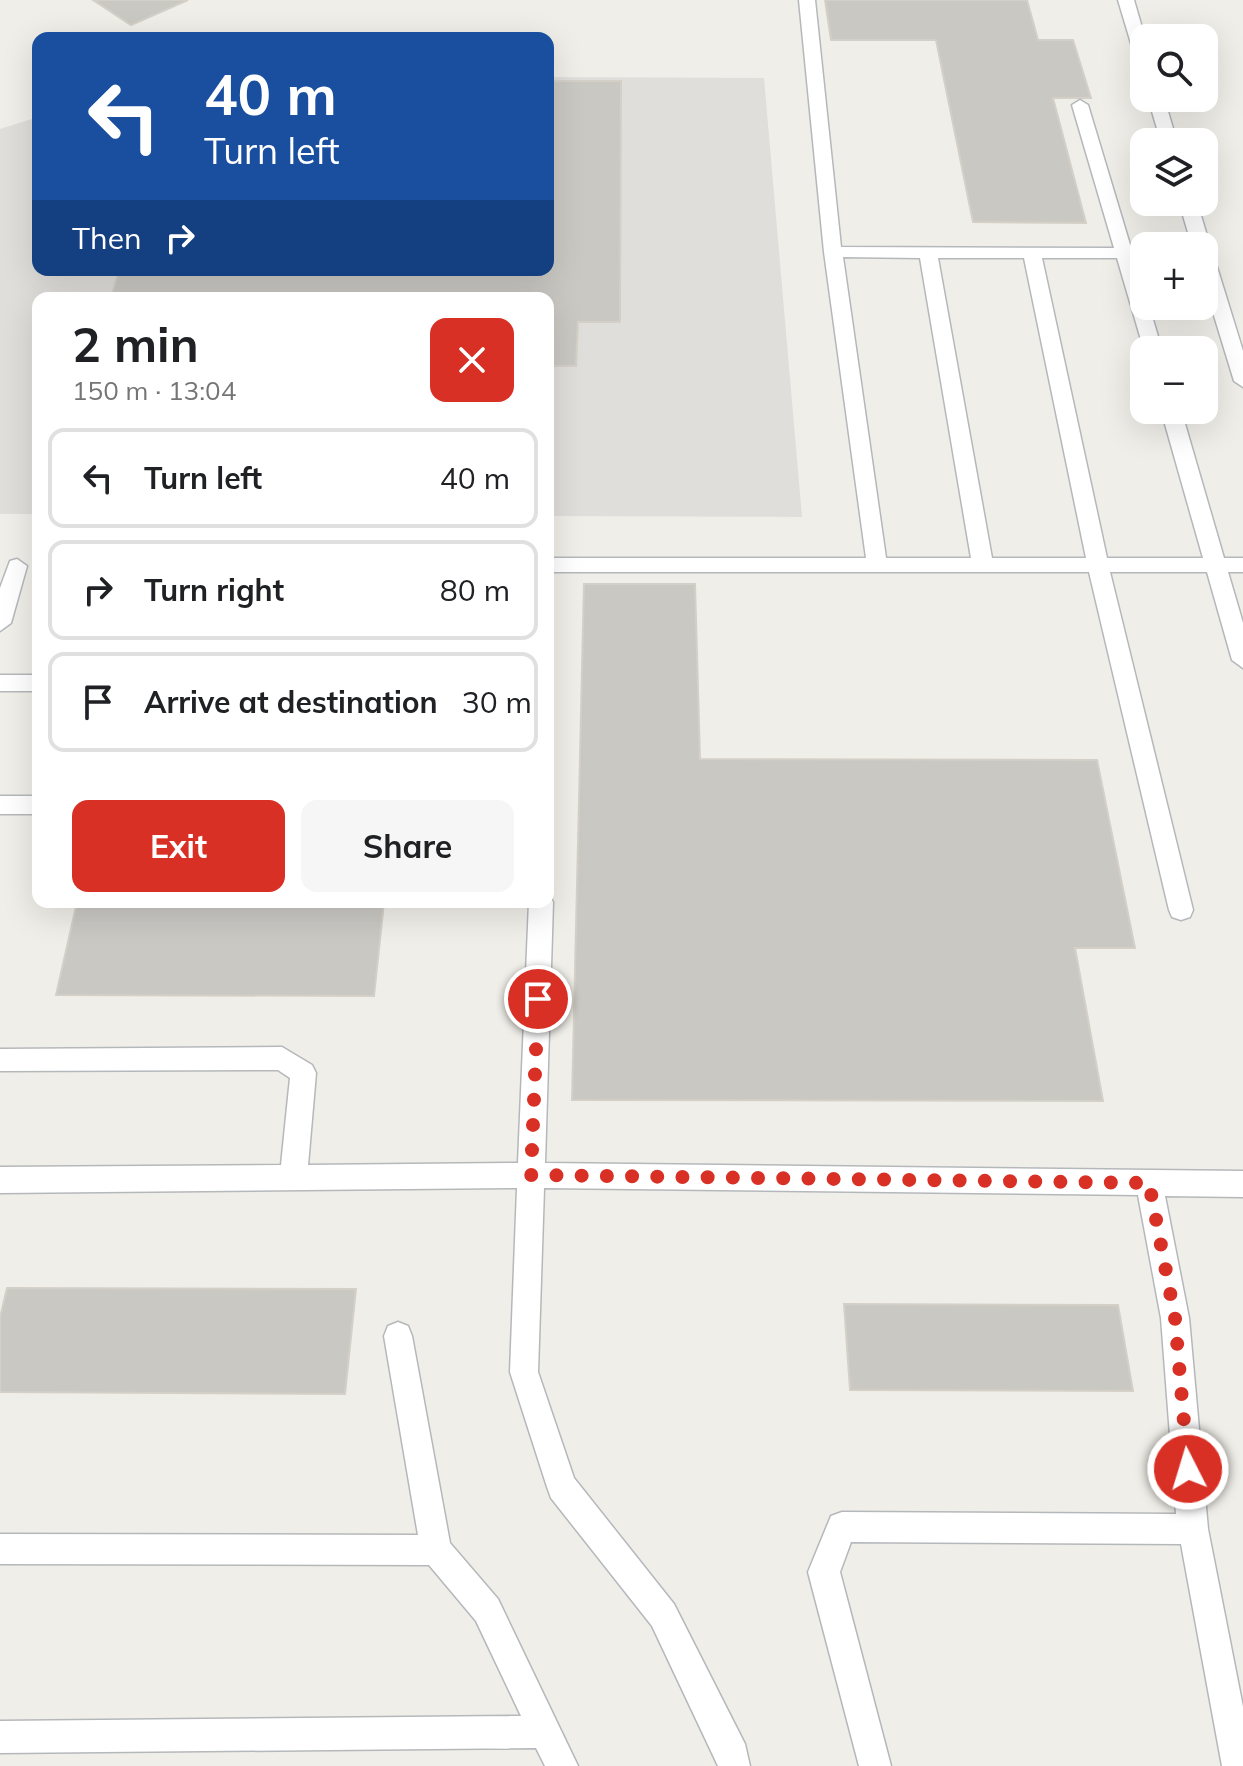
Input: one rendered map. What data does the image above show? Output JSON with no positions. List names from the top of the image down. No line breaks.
{"page":{"map_buttons":["+","−"],"turn":["40 m","Turn left"],"then":"Then","heading":["2 min","150 m · 13:04"],"list":[{"name":"Turn left","value":"40 m"},{"name":"Turn right","value":"80 m"},{"name":"Arrive at destination","value":"30 m"}],"buttons":["Exit","Share"]}}
